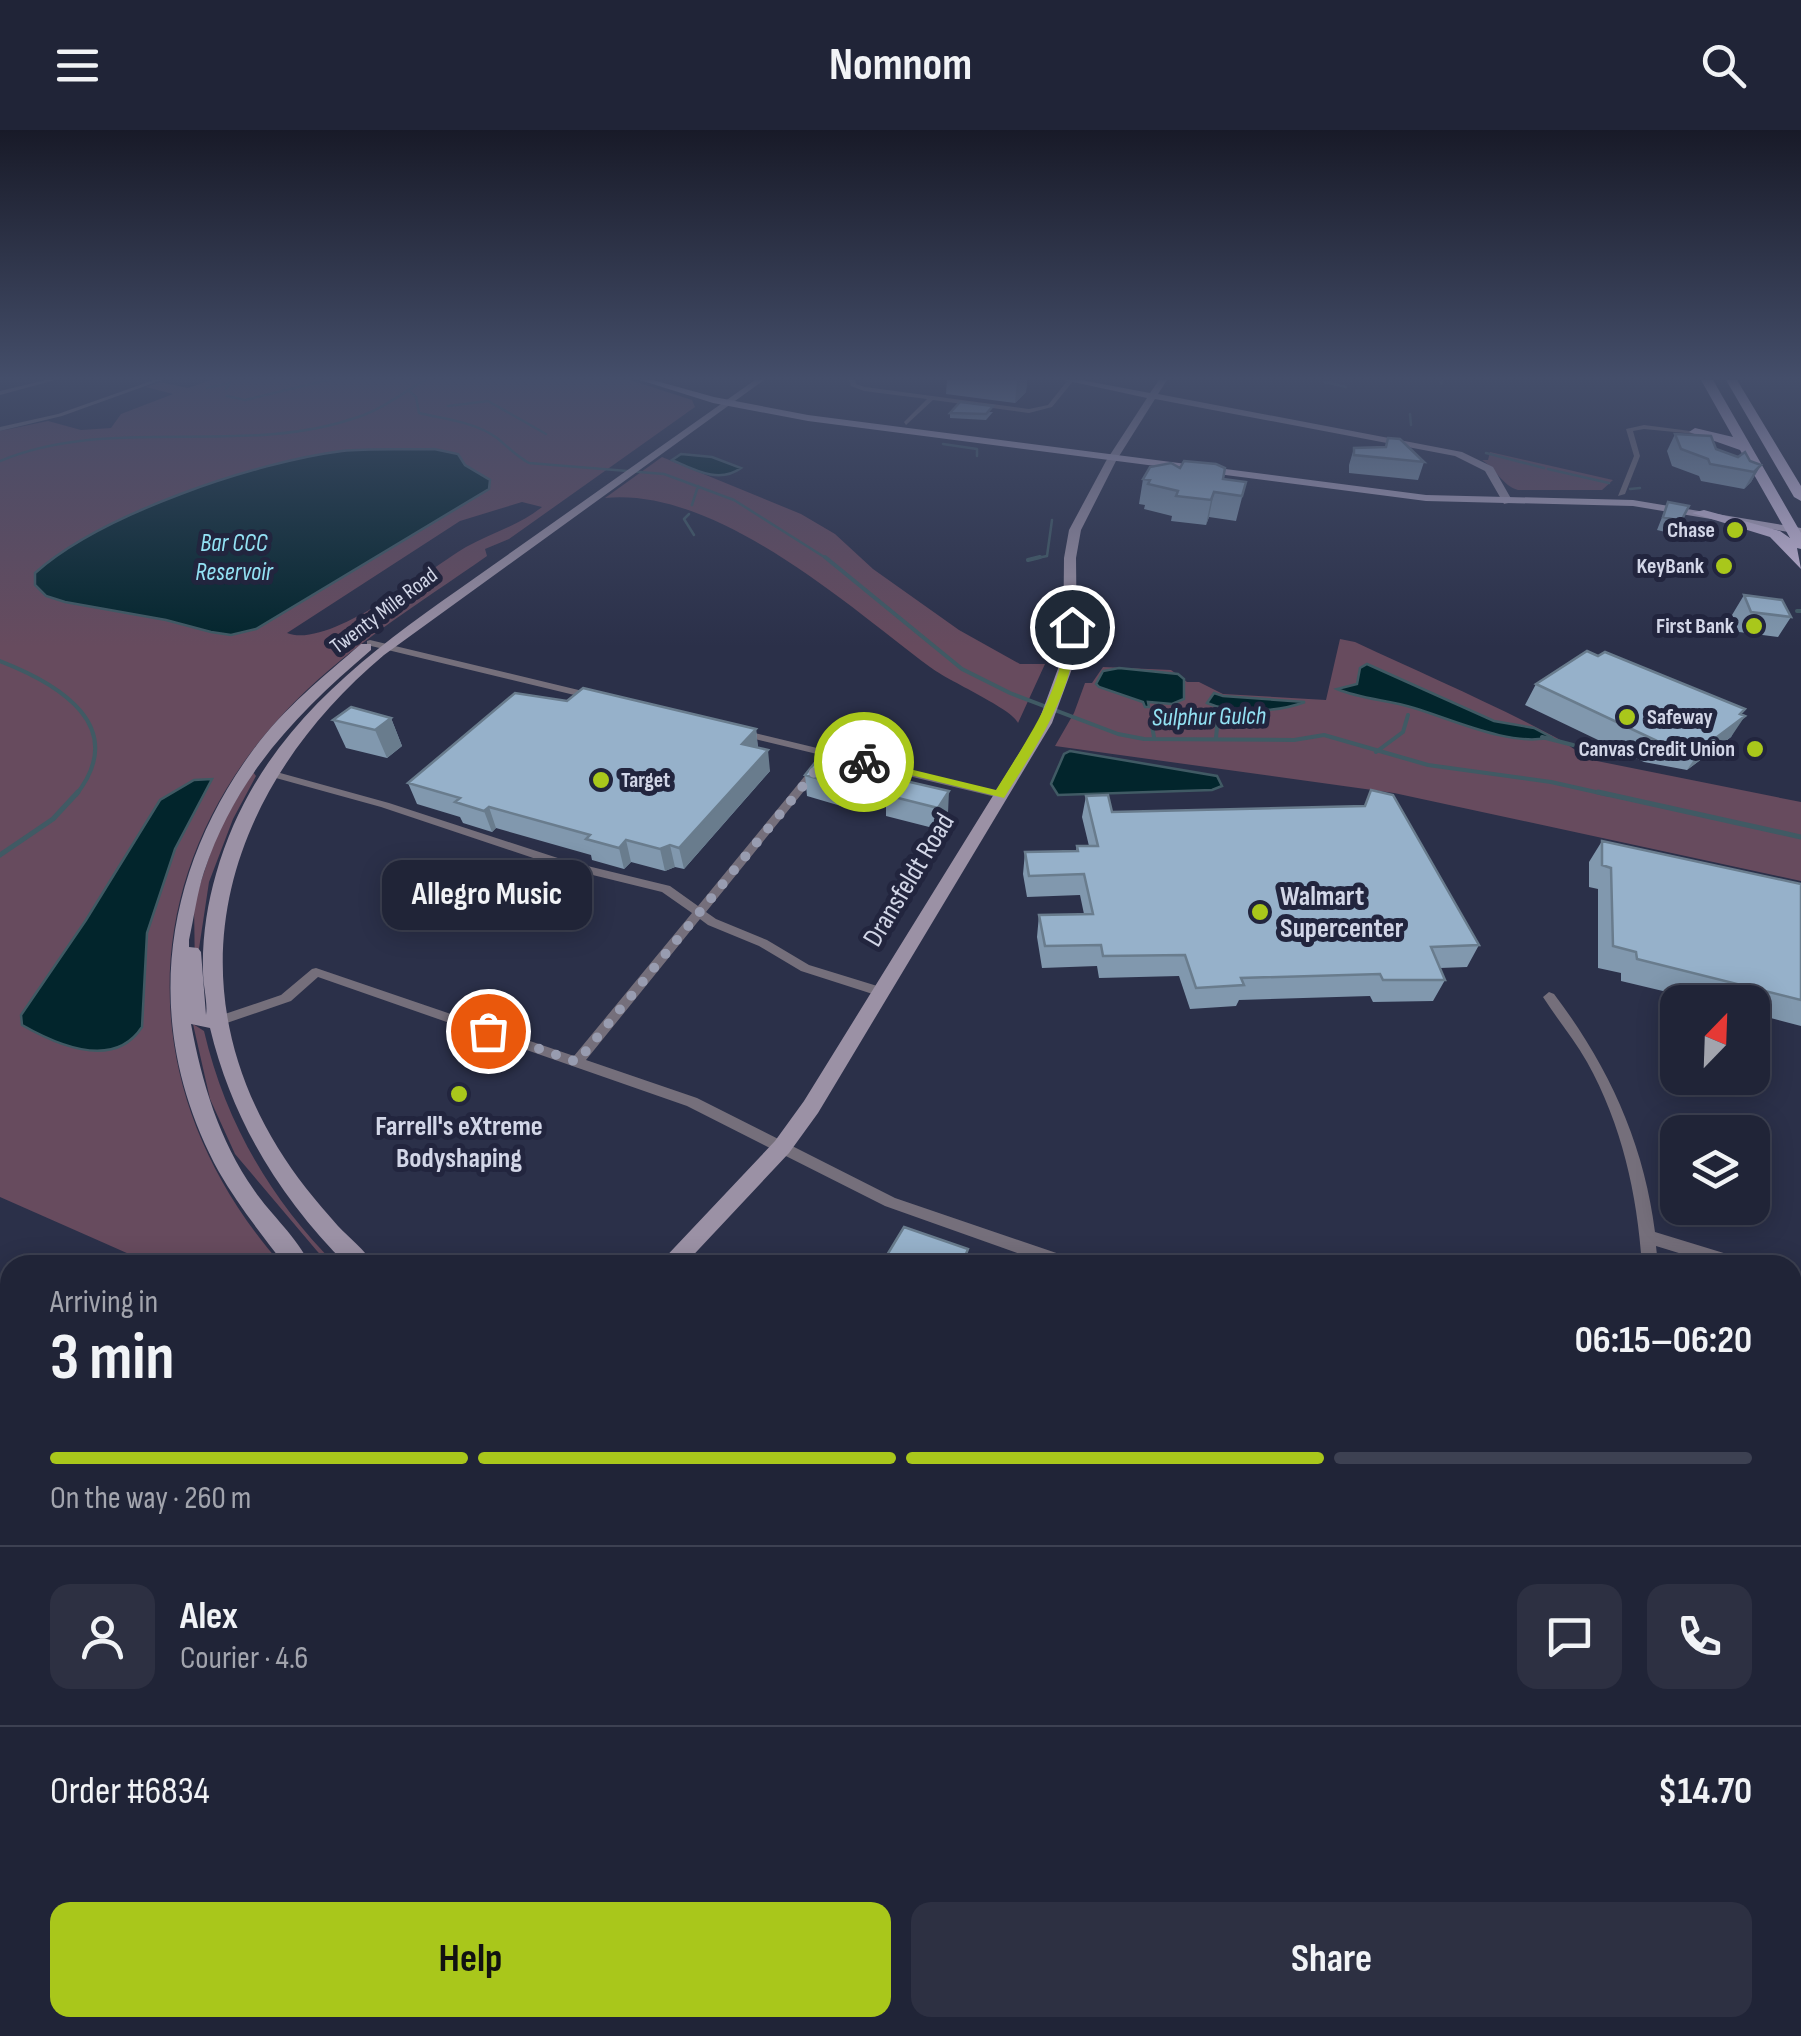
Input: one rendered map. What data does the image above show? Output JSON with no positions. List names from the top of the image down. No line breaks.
{"streets":{"main road":["Twenty Mile Road","Dransfeldt Road"]},"water":["Bar CCC Reservoir","Sulphur Gulch"],"places":["Chase","KeyBank","First Bank","Safeway","Canvas Credit Union","Target","Walmart Supercenter","Allegro Music","Farrell's eXtreme Bodyshaping"],"north":"top right","page":{"header":"Nomnom","bubble":"Allegro Music","heading":["3 min","Arriving in","06:15–06:20"],"panel":["Alex","Courier · 4.6","Order #6834","$14.70"],"bar":"On the way · 260 m","buttons":["Help","Share"]}}
